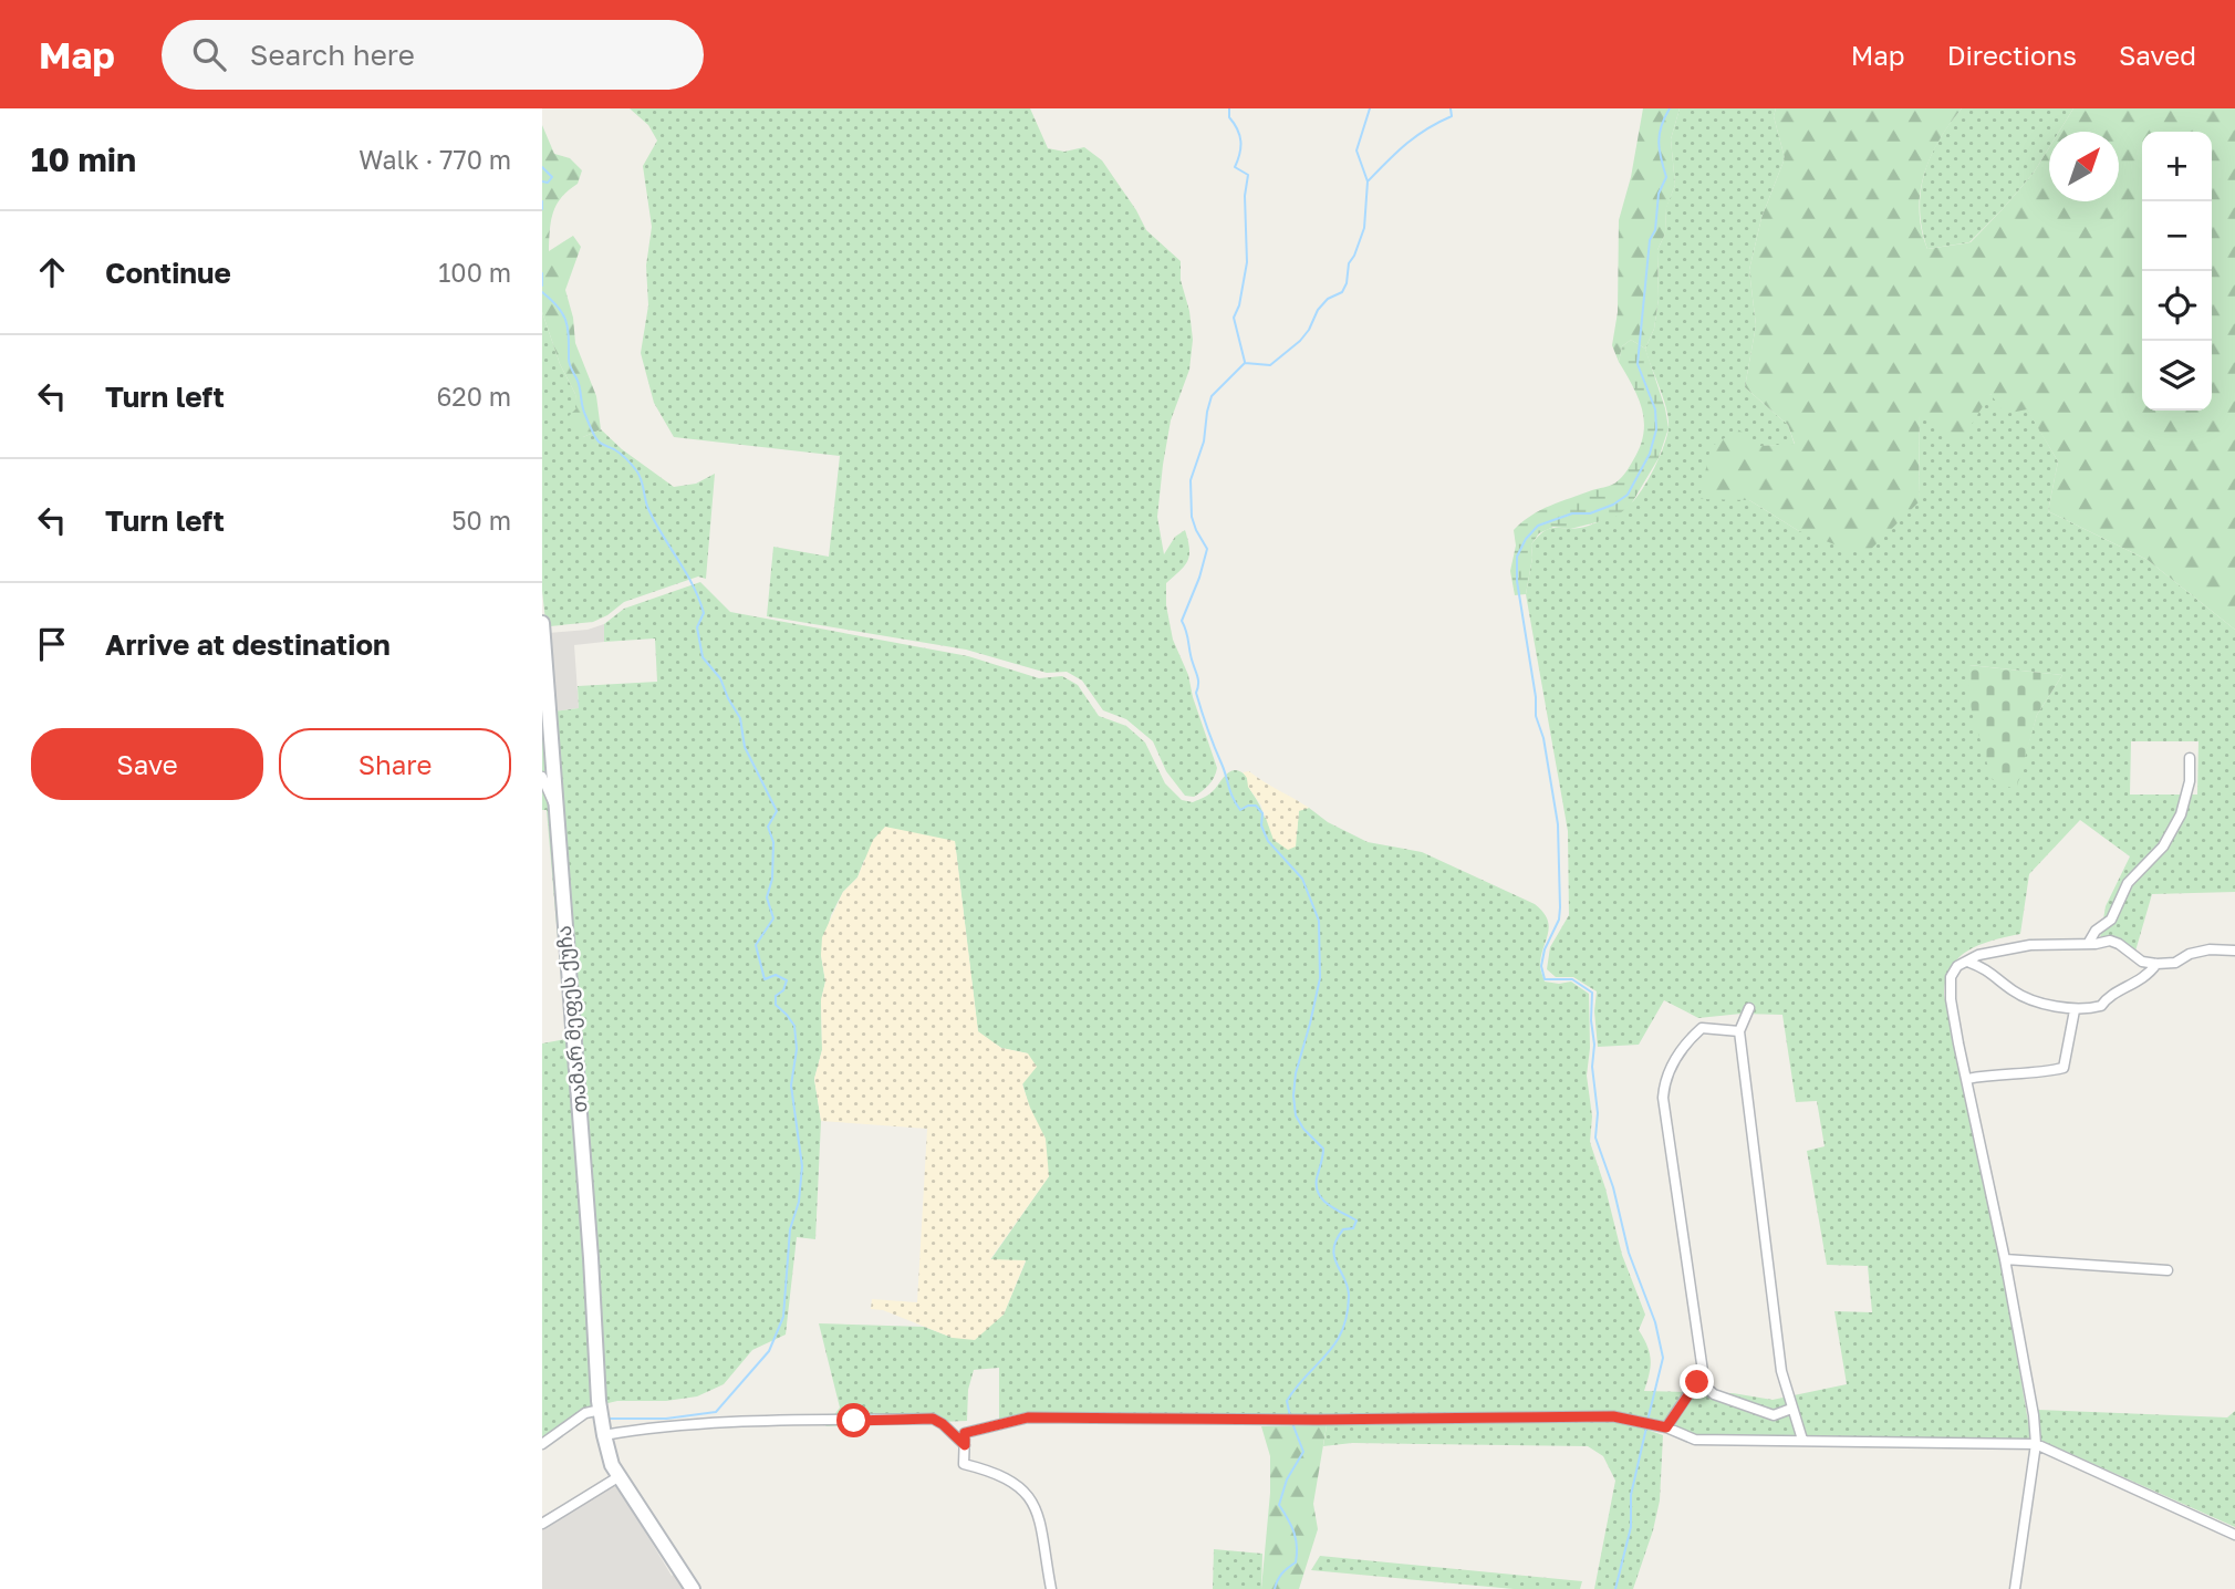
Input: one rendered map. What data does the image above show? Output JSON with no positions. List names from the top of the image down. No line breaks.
{"streets":{"street":["თამარ მეფეს ქუჩა"]},"north":"top right","page":{"header":"Map","search":"Search here","nav":["Map","Directions","Saved"],"heading":["10 min","Walk · 770 m"],"map_buttons":["+","−"],"list":[["Continue","100 m"],["Turn left","620 m"],["Turn left","50 m"],"Arrive at destination"],"buttons":["Save","Share"]}}
